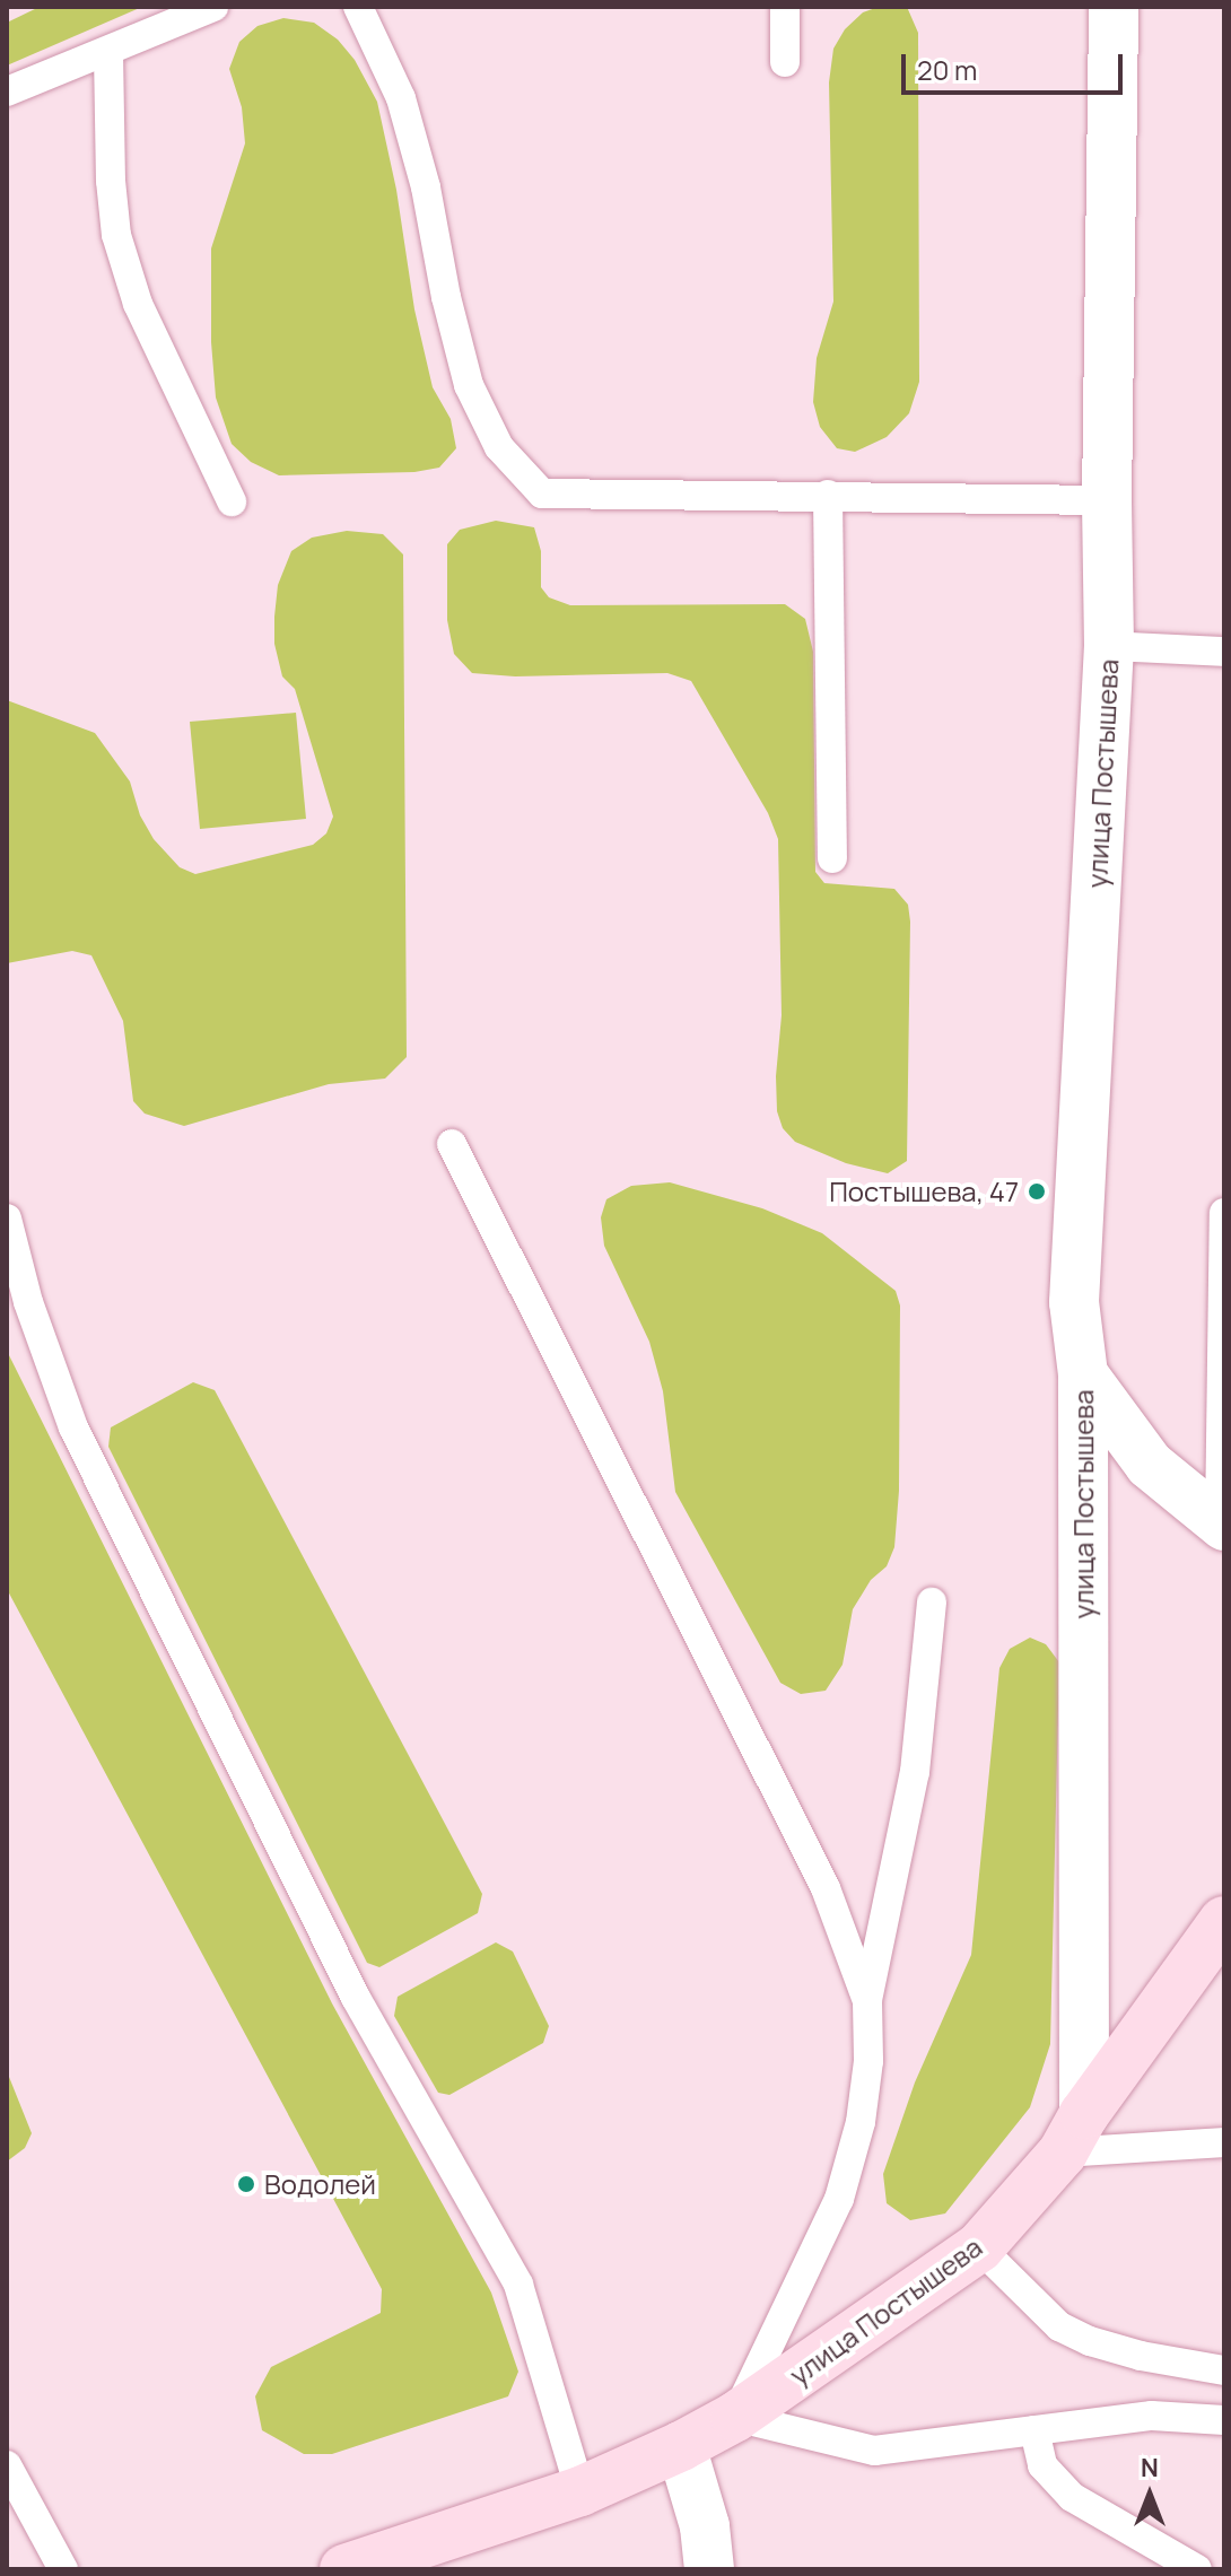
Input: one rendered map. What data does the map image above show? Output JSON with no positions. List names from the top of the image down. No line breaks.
{"streets":{"main road":["улица Постышева"]},"places":["Постышева, 47","Водолей"],"scale_bar":"20 m","north":"top"}
